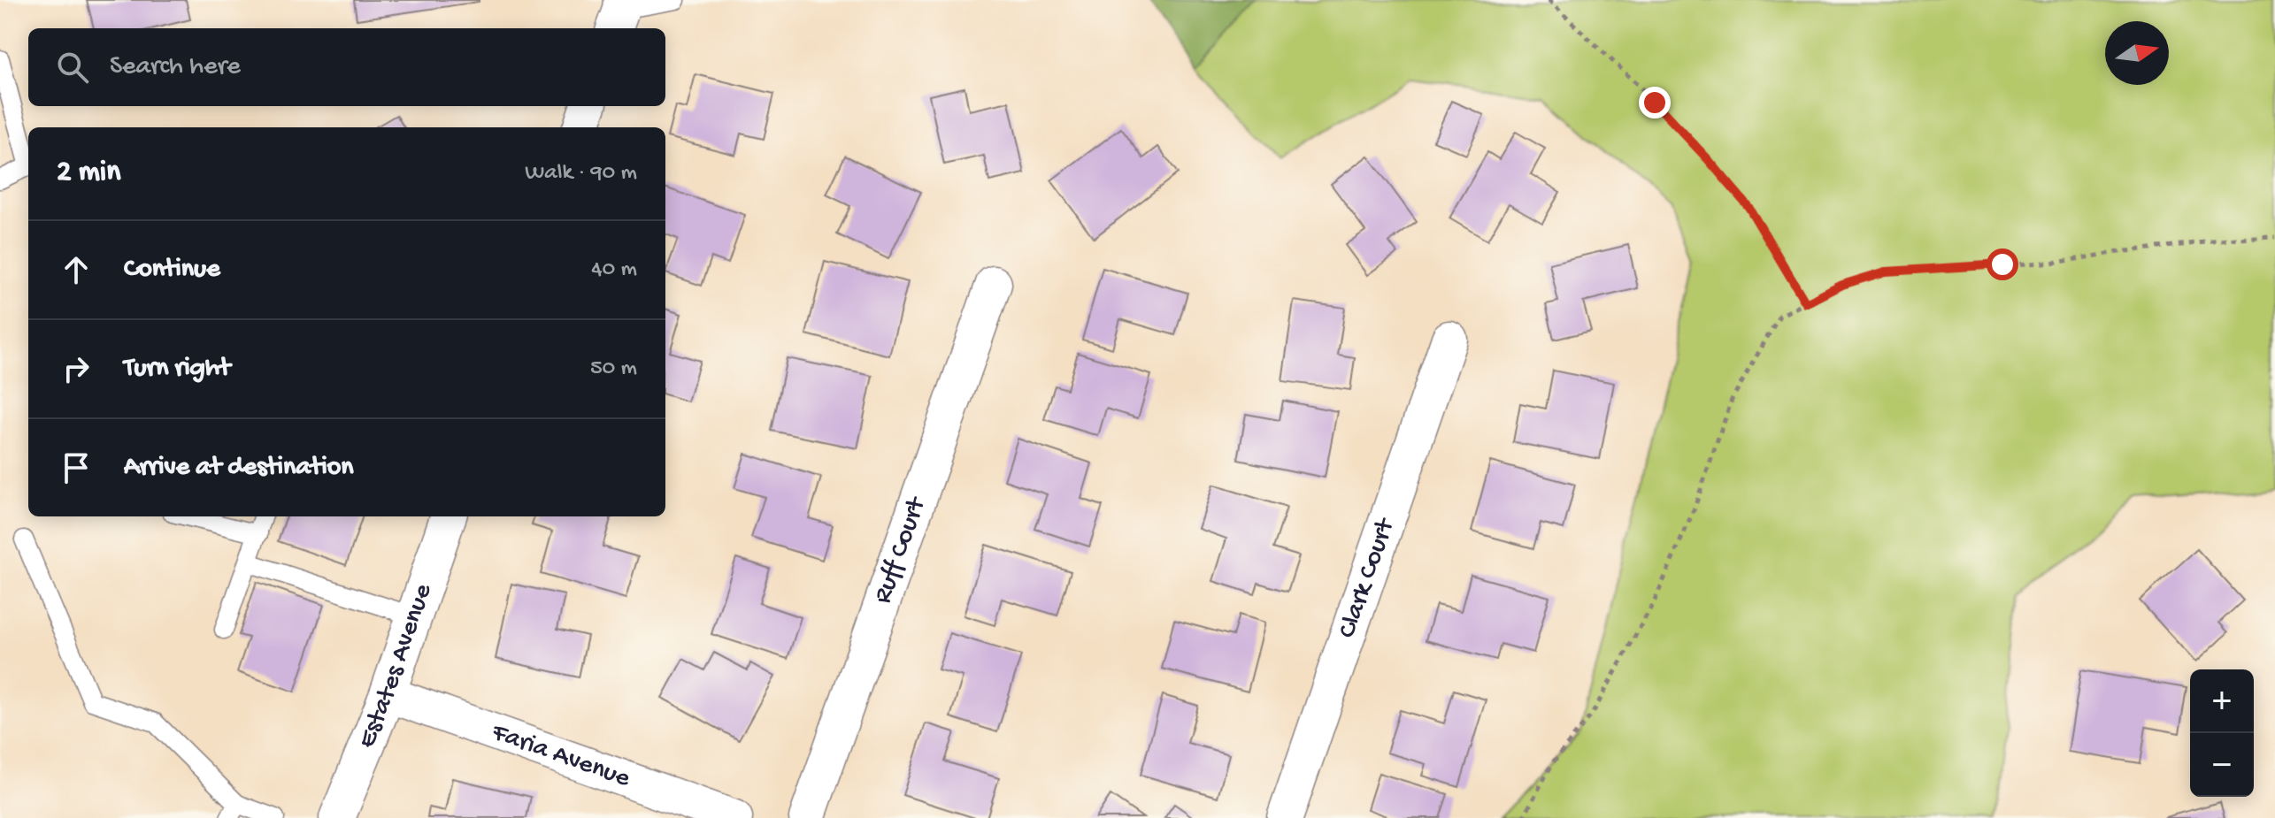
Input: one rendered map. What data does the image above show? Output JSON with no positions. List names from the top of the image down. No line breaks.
{"streets":{"street":["Ruff Court","Clark Court","Estates Avenue","Faria Avenue"]},"crossings":[["Estates Avenue","Faria Avenue"]],"north":"right","page":{"search":"Search here","heading":["2 min","Walk · 90 m"],"list":[["Continue","40 m"],["Turn right","50 m"],"Arrive at destination"],"map_buttons":["+","−"]}}
